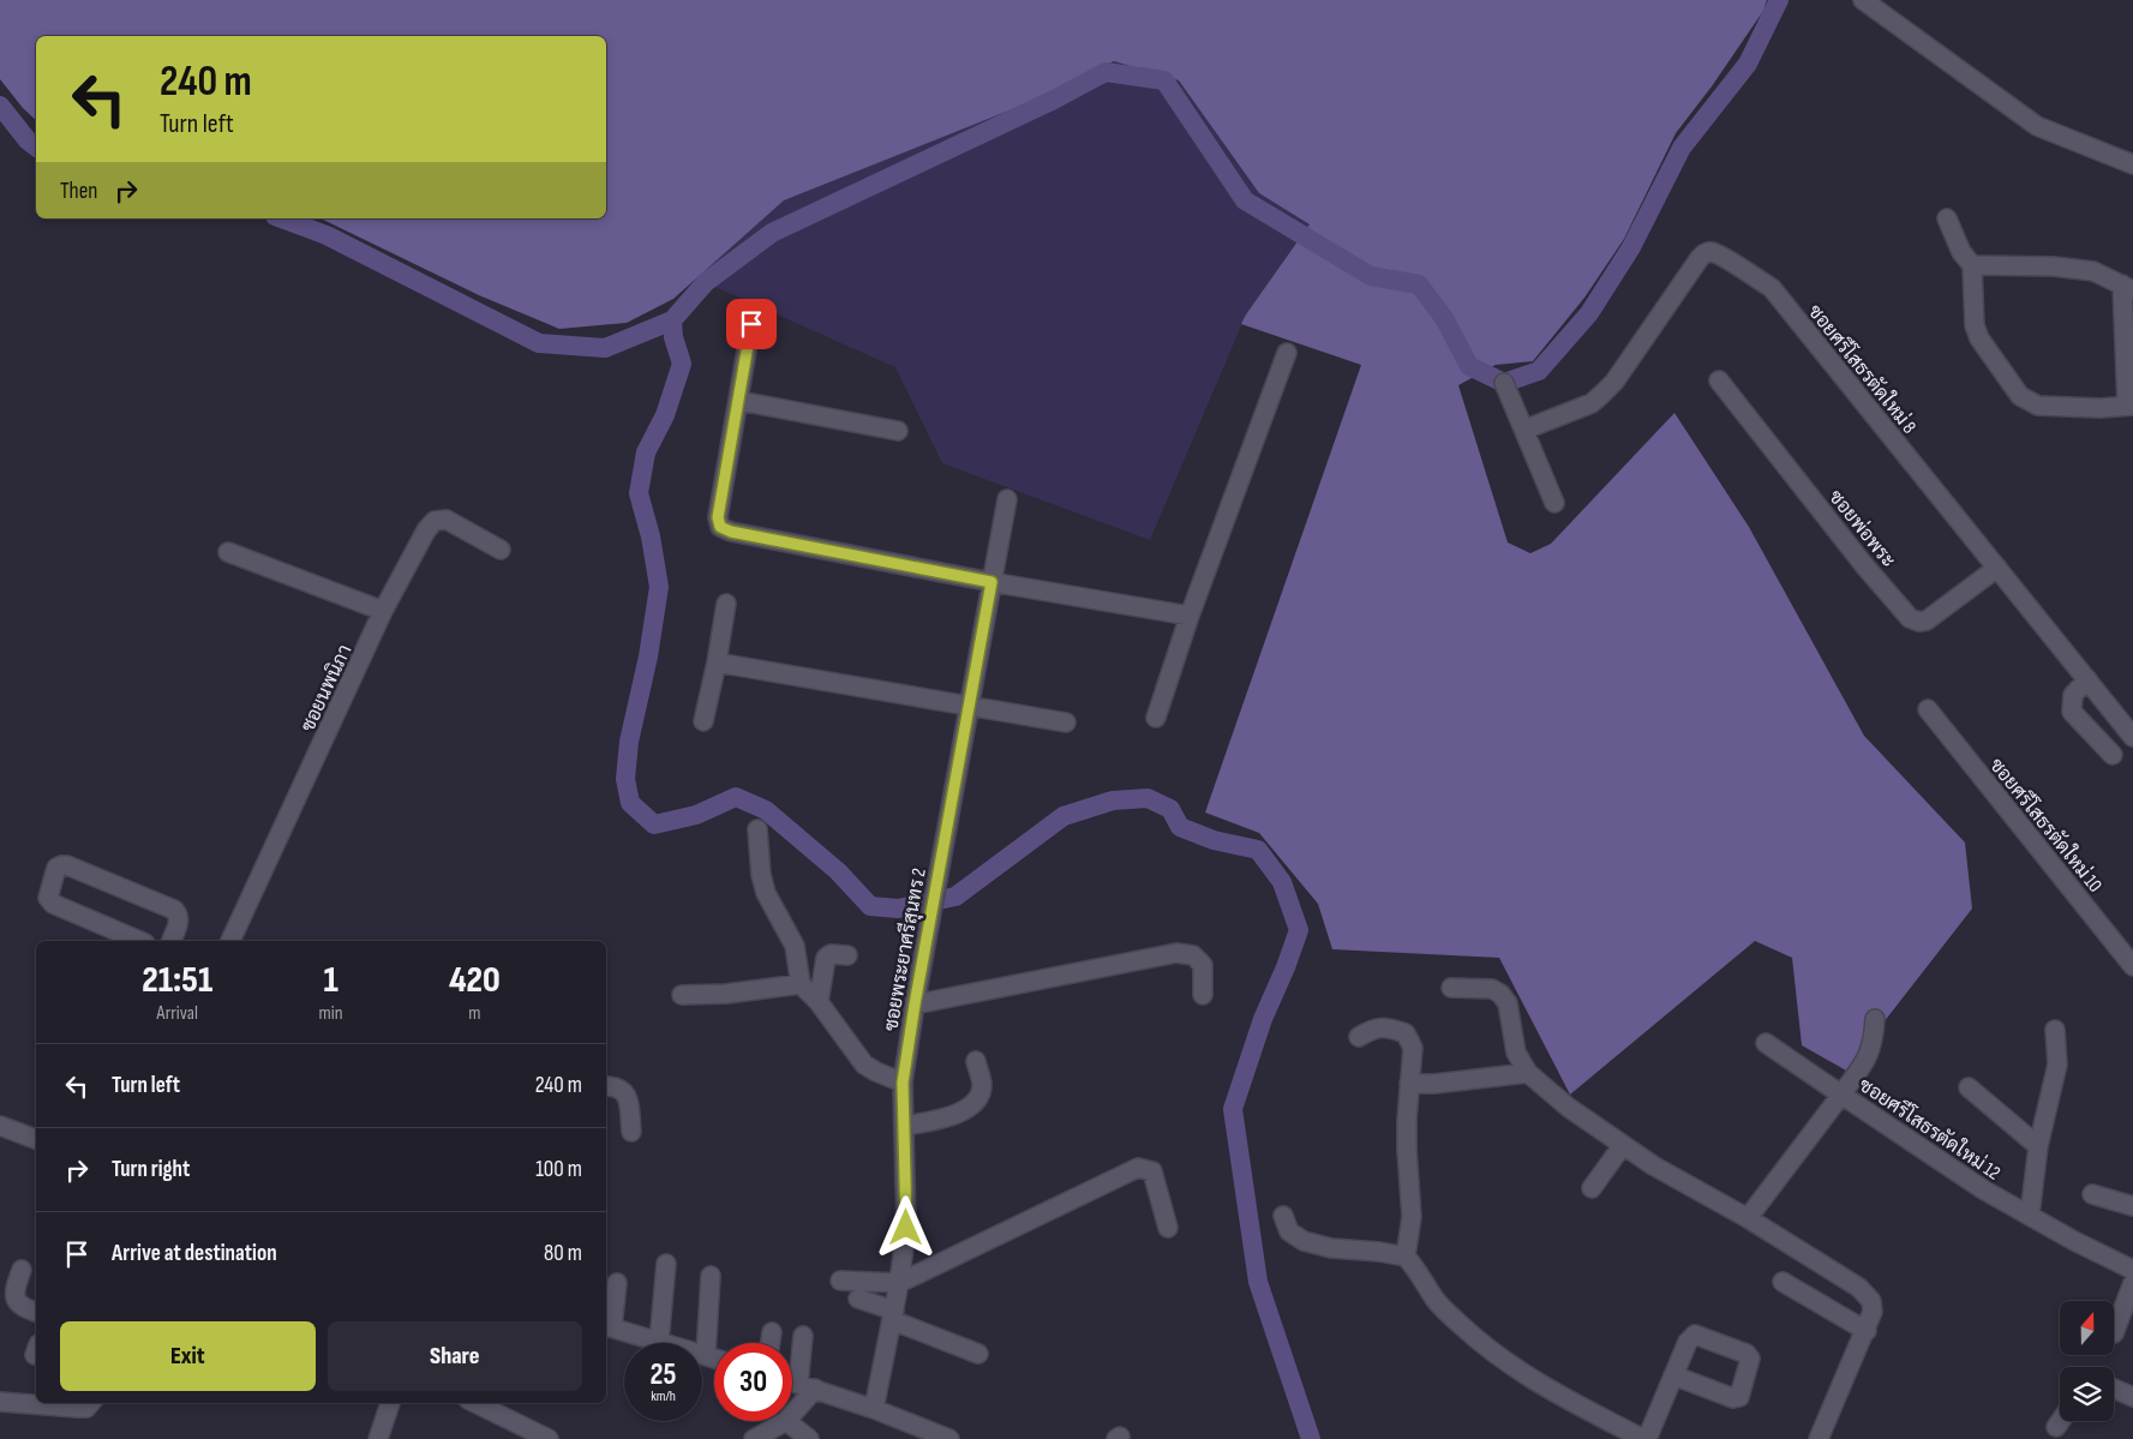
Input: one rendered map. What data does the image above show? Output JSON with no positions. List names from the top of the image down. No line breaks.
{"streets":{"street":["ซอยศรีโสธรตัดใหม่ 8","ซอยพ่อพระ","ซอยนพนิภา","ซอยศรีโสธรตัดใหม่ 10","ซอยพระยาศรีสุนทร 2","ซอยศรีโสธรตัดใหม่ 12"]},"crossings":[["ซอยศรีโสธรตัดใหม่ 8","ซอยพ่อพระ"]],"north":"top","page":{"turn":["240 m","Turn left"],"then":"Then","eta":["21:51","Arrival","1","min","420","m"],"list":[{"name":"Turn left","value":"240 m"},{"name":"Turn right","value":"100 m"},{"name":"Arrive at destination","value":"80 m"}],"buttons":["Exit","Share"],"speed":"25 km/h","limit":"30"}}
